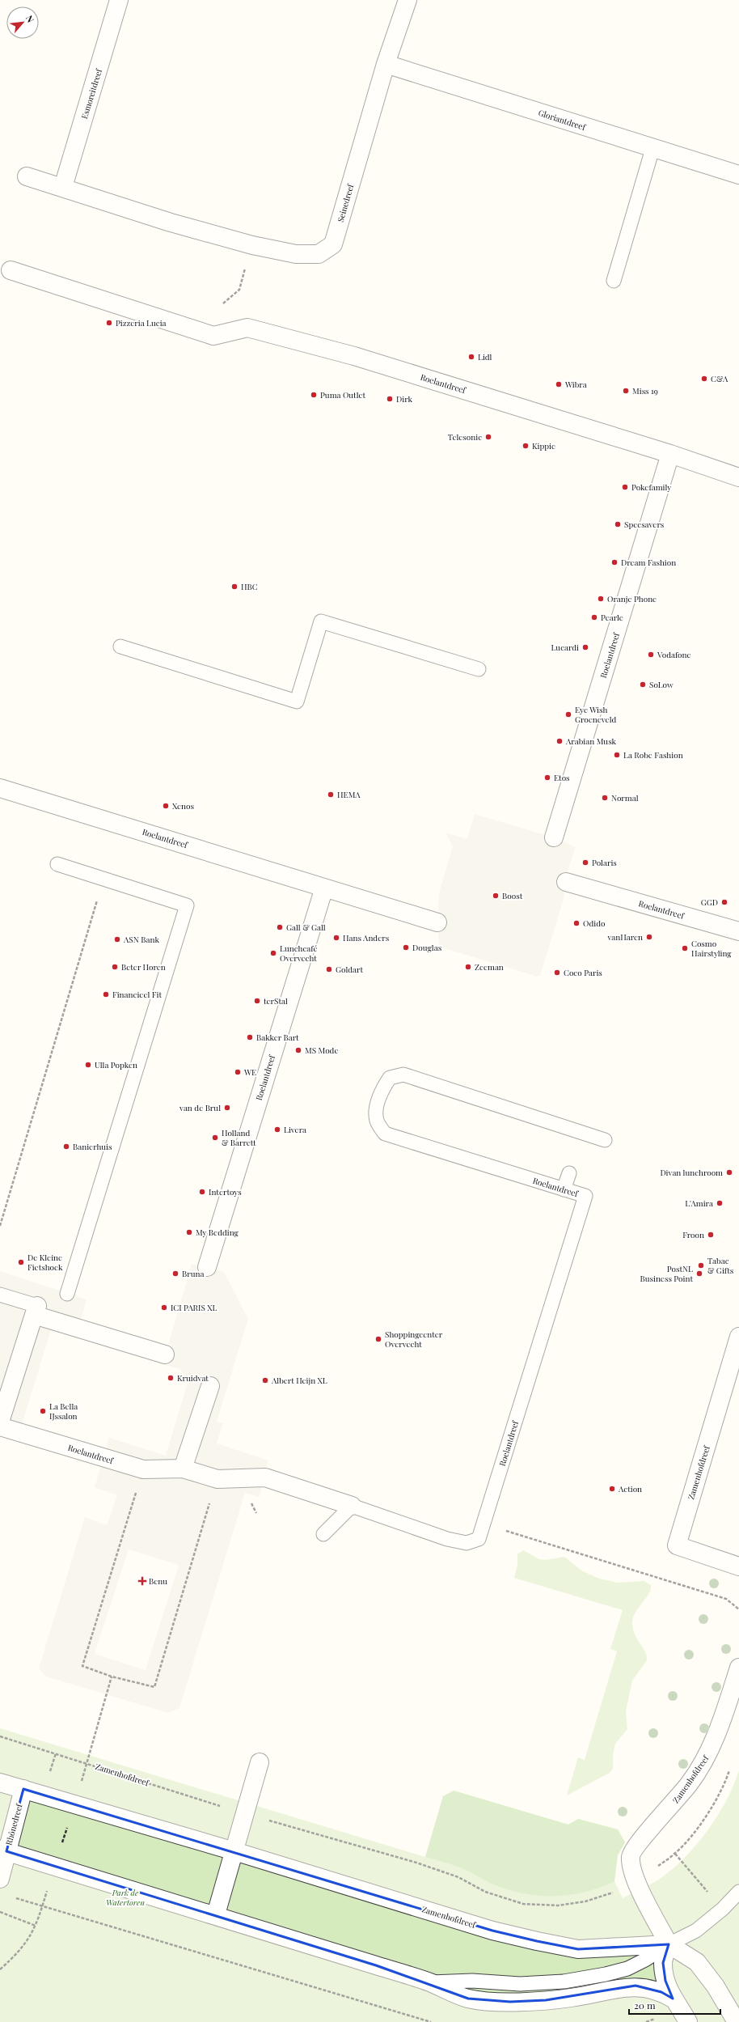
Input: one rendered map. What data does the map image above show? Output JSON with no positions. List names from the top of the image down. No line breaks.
{"streets":{"street":["Esmoreitdreef","Gloriantdreef","Seinedreef","Roelantdreef","Zamenhofdreef","Rhônedreef"]},"crossings":[["Esmoreitdreef","Seinedreef"],["Gloriantdreef","Seinedreef"],["Zamenhofdreef","Rhônedreef"]],"parks":["Park de Watertoren"],"places":{"other":["Pizzeria Lucia","Lidl","C&A","Wibra","Miss 19","Puma Outlet","Dirk","Telesonic","Kippie","Pokefamily","Specsavers","Dream Fashion","HBC","Oranje Phone","Pearle","Lucardi","Vodafone","SoLow","Eye Wish Groeneveld","Arabian Musk","La Robe Fashion","Etos","HEMA","Normal","Xenos","Polaris","Boost","GGD","Odido","Gall & Gall","vanHaren","Hans Anders","ASN Bank","Douglas","Cosmo Hairstyling","Lunchcafé Overvecht","Beter Horen","Zeeman","Goldart","Coco Paris","Financieel Fit","terStal","Bakker Bart","MS Mode","Ulla Popken","WE","van de Brul","Livera","Holland & Barrett","Banierhuis","Divan lunchroom","Intertoys","L'Amira","My Bedding","Froon","De Kleine Fietshoek","Tabac & Gifts","Bruna","PostNL Business Point","ICI PARIS XL","Shoppingcenter Overvecht","Kruidvat","Albert Heijn XL","La Bella IJssalon","Action"],"health":["Benu"]},"scale_bar":"20 m","north":"top right"}
